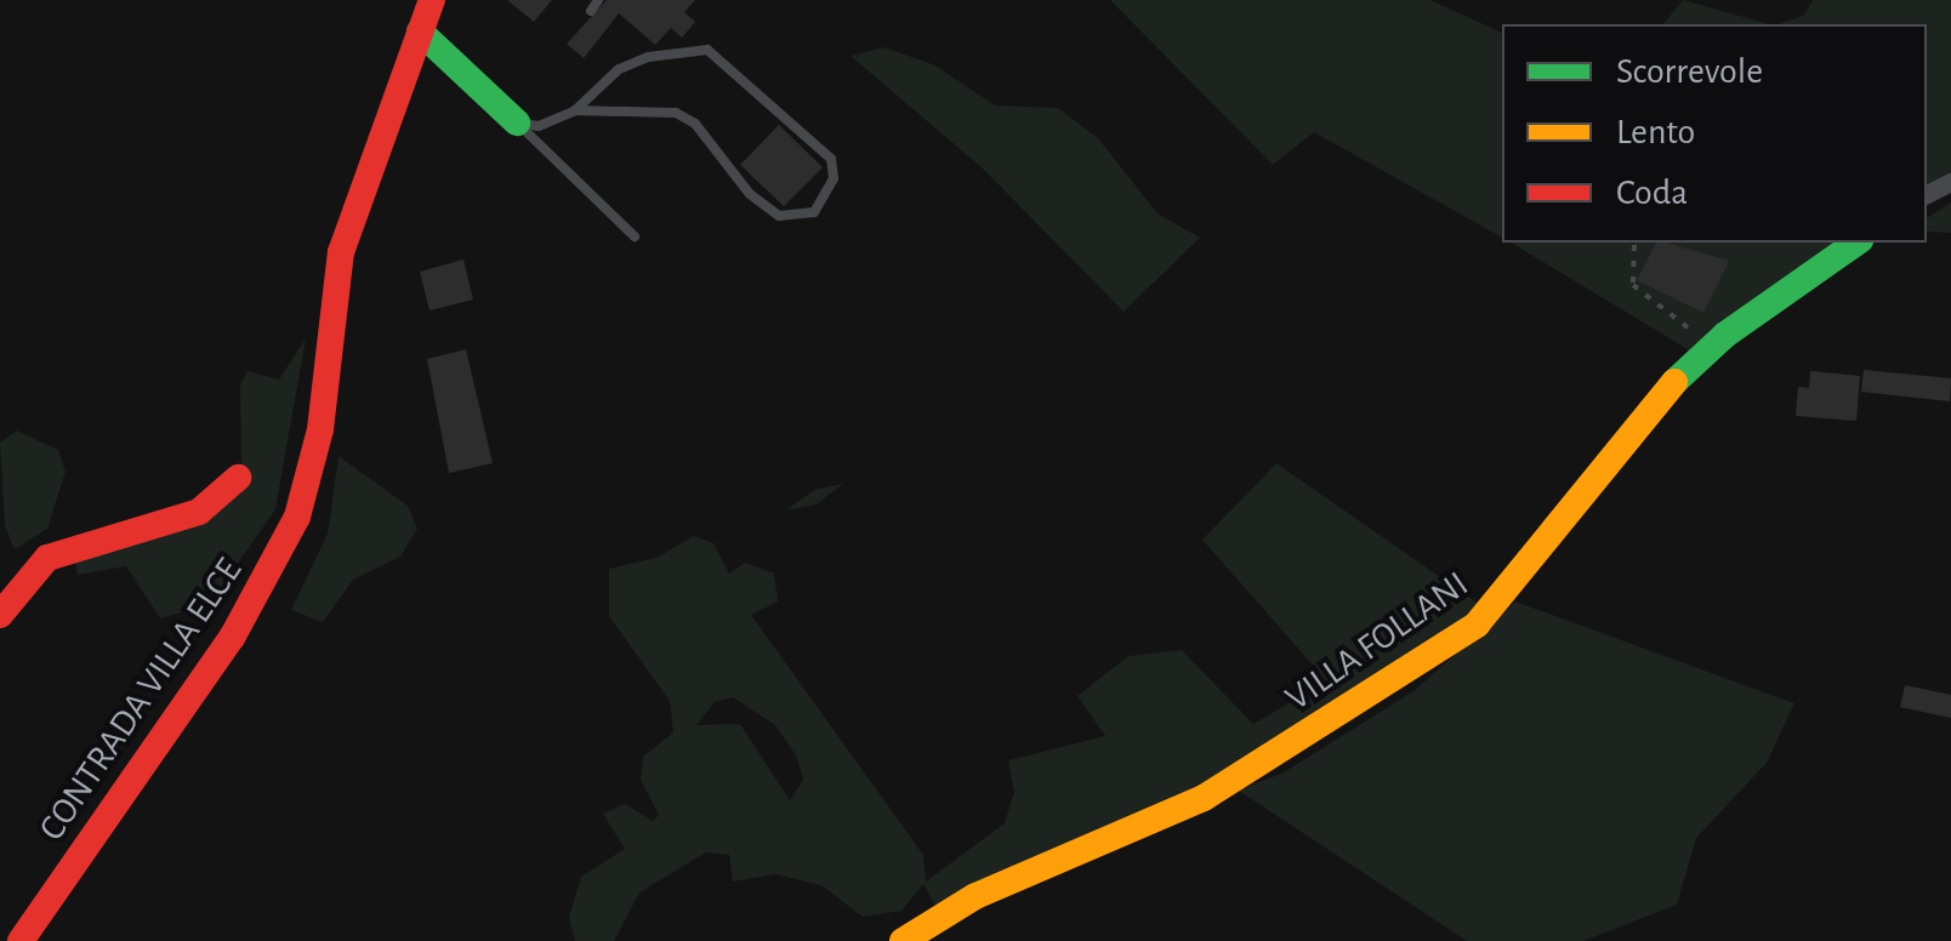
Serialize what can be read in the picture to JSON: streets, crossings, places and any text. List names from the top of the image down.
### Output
{
  "streets": {
    "street": ["VILLA FOLLANI", "CONTRADA VILLA ELCE"]
  },
  "legend": ["Scorrevole", "Lento", "Coda"]
}
